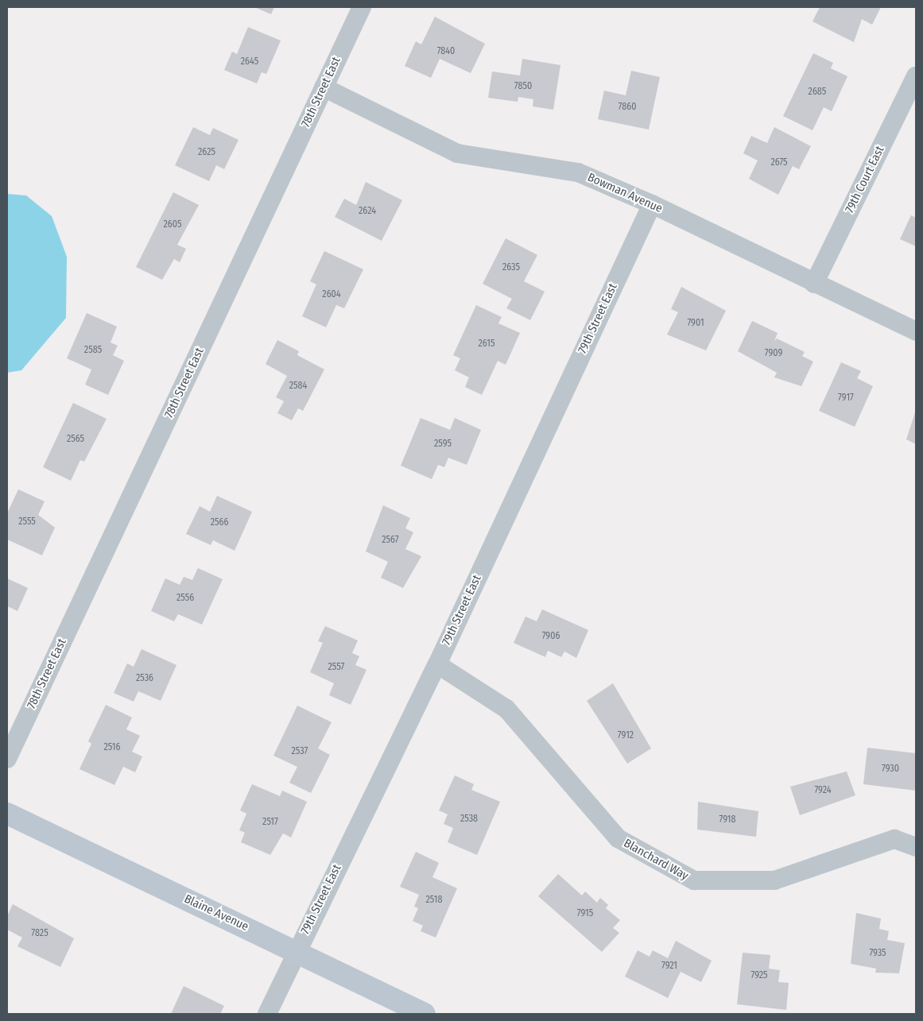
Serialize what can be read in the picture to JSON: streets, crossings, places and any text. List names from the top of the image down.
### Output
{
  "streets": {
    "street": [
      "78th Street East",
      "79th Court East",
      "Bowman Avenue",
      "79th Street East",
      "Blanchard Way",
      "Blaine Avenue"
    ]
  },
  "crossings": [
    ["78th Street East", "Bowman Avenue"],
    ["79th Court East", "Bowman Avenue"],
    ["Bowman Avenue", "79th Street East"],
    ["79th Street East", "Blanchard Way"],
    ["79th Street East", "Blaine Avenue"]
  ],
  "house_numbers": [
    "7840",
    "2645",
    "7850",
    "2685",
    "7860",
    "2625",
    "2675",
    "2624",
    "2605",
    "2635",
    "2604",
    "7901",
    "2615",
    "2585",
    "7909",
    "2584",
    "7917",
    "2565",
    "2595",
    "2555",
    "2566",
    "2567",
    "2556",
    "7906",
    "2557",
    "2536",
    "7912",
    "2516",
    "2537",
    "7930",
    "7924",
    "2538",
    "7918",
    "2517",
    "2518",
    "7915",
    "7825",
    "7935",
    "7921",
    "7925"
  ]
}
